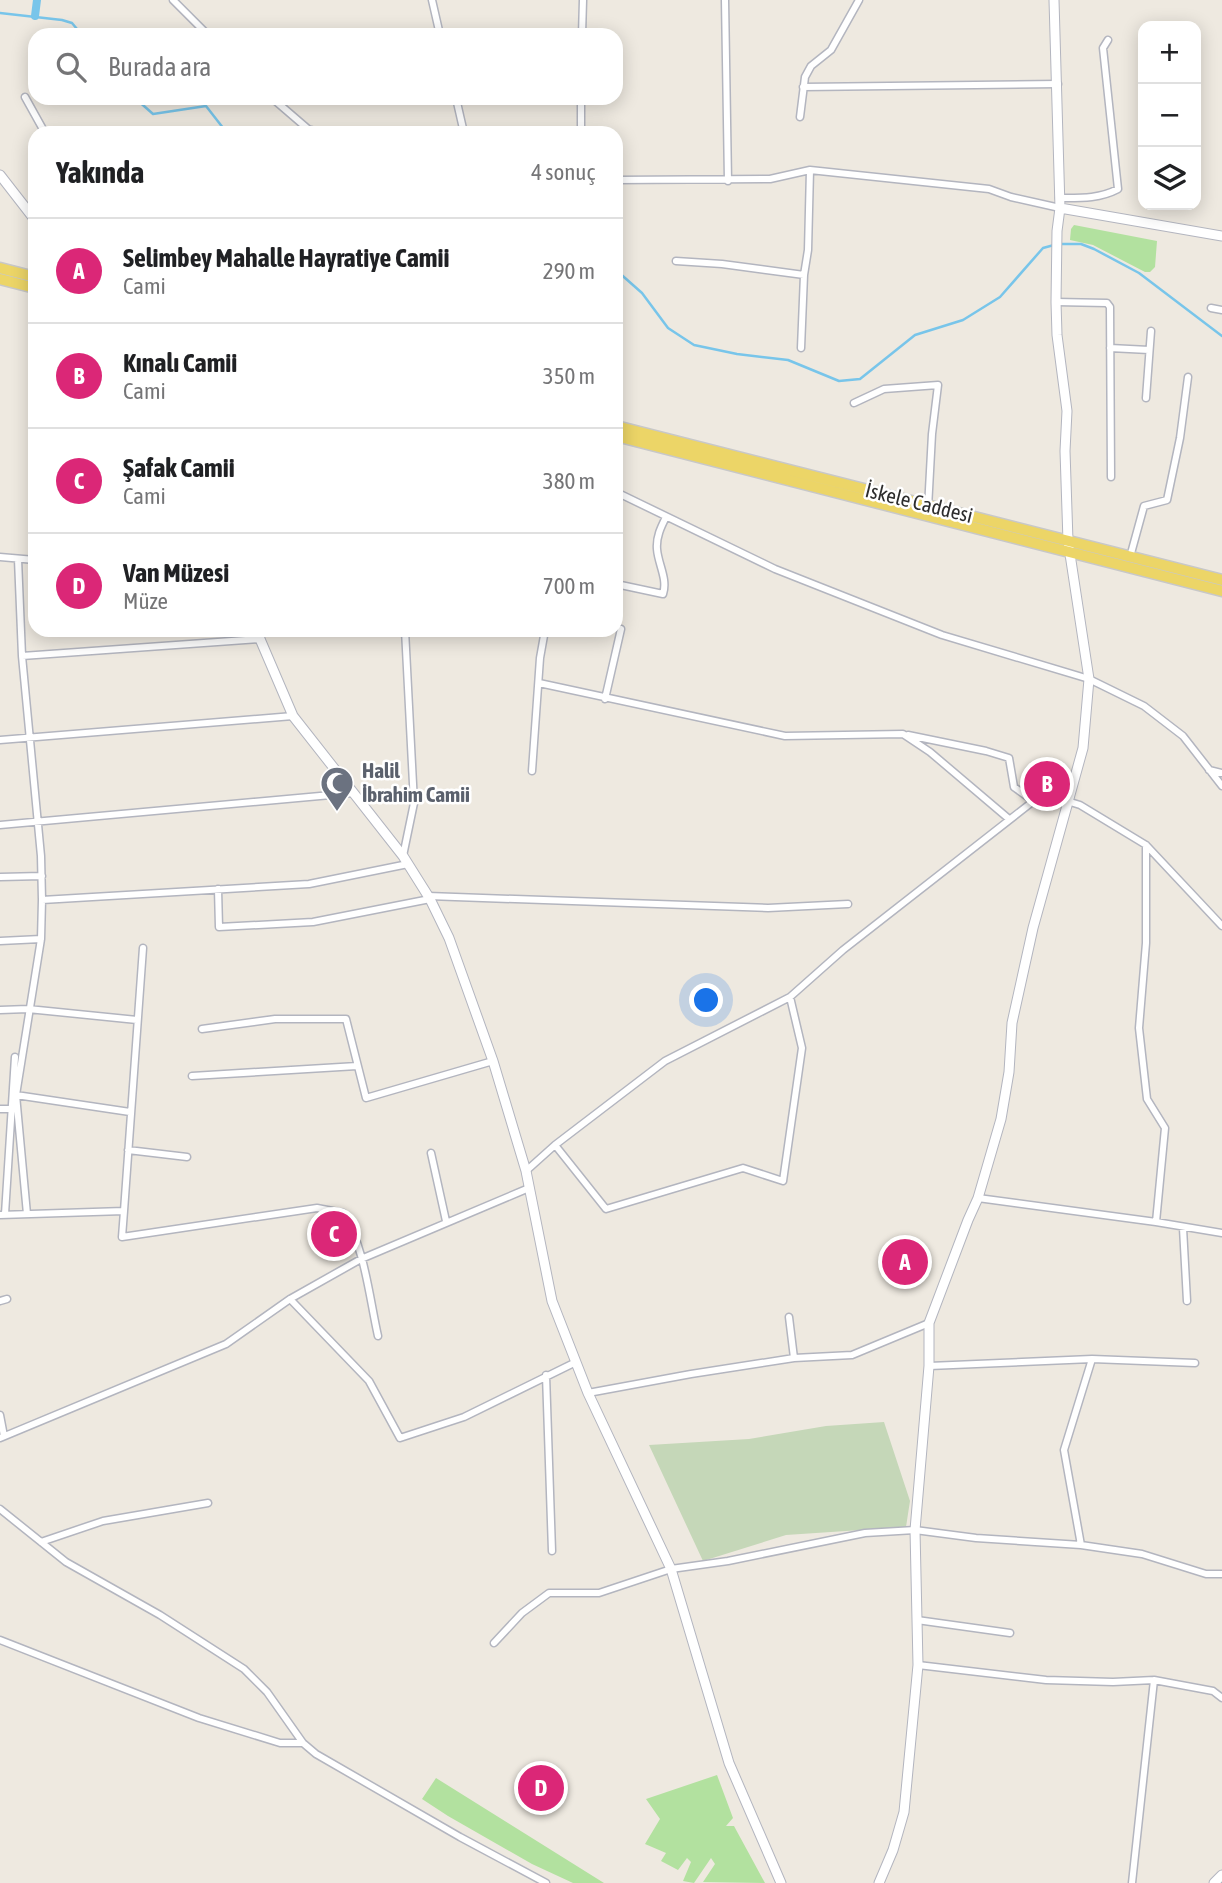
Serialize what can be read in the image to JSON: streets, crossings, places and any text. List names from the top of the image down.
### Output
{
  "streets": {
    "main road": ["İskele Caddesi"]
  },
  "places": {
    "mosque": ["Halil İbrahim Camii"]
  },
  "page": {
    "map_buttons": ["+", "−"],
    "search": "Burada ara",
    "heading": ["Yakında", "4 sonuç"],
    "list": [
      {
        "mark": "A",
        "name": "Selimbey Mahalle Hayratiye Camii",
        "note": "Cami",
        "value": "290 m"
      },
      {
        "mark": "B",
        "name": "Kınalı Camii",
        "note": "Cami",
        "value": "350 m"
      },
      {
        "mark": "C",
        "name": "Şafak Camii",
        "note": "Cami",
        "value": "380 m"
      },
      {
        "mark": "D",
        "name": "Van Müzesi",
        "note": "Müze",
        "value": "700 m"
      }
    ],
    "pins": [
      "B",
      "C",
      "A",
      "D"
    ]
  }
}
